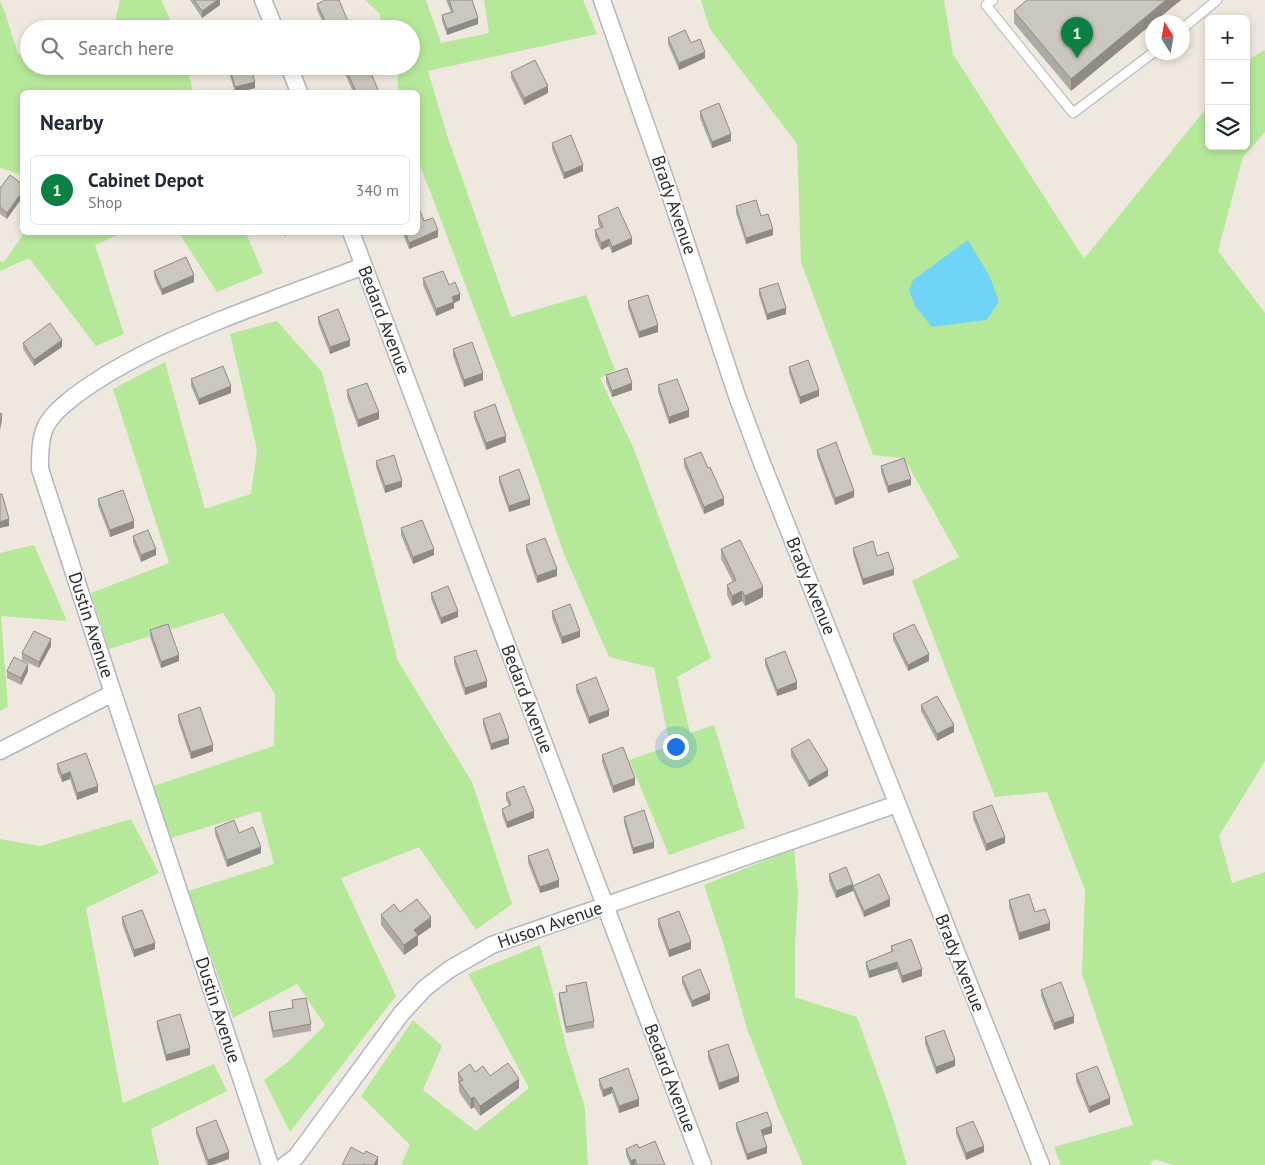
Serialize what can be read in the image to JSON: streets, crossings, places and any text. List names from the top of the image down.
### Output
{
  "streets": {
    "street": [
      "Brady Avenue",
      "Bedard Avenue",
      "Dustin Avenue",
      "Huson Avenue"
    ]
  },
  "crossings": [
    ["Brady Avenue", "Huson Avenue"],
    ["Bedard Avenue", "Dustin Avenue"],
    ["Bedard Avenue", "Huson Avenue"]
  ],
  "north": "top",
  "page": {
    "map_buttons": ["+", "−"],
    "pins": "1",
    "search": "Search here",
    "heading": "Nearby",
    "list": [
      {
        "mark": "1",
        "name": "Cabinet Depot",
        "note": "Shop",
        "value": "340 m"
      }
    ]
  }
}
